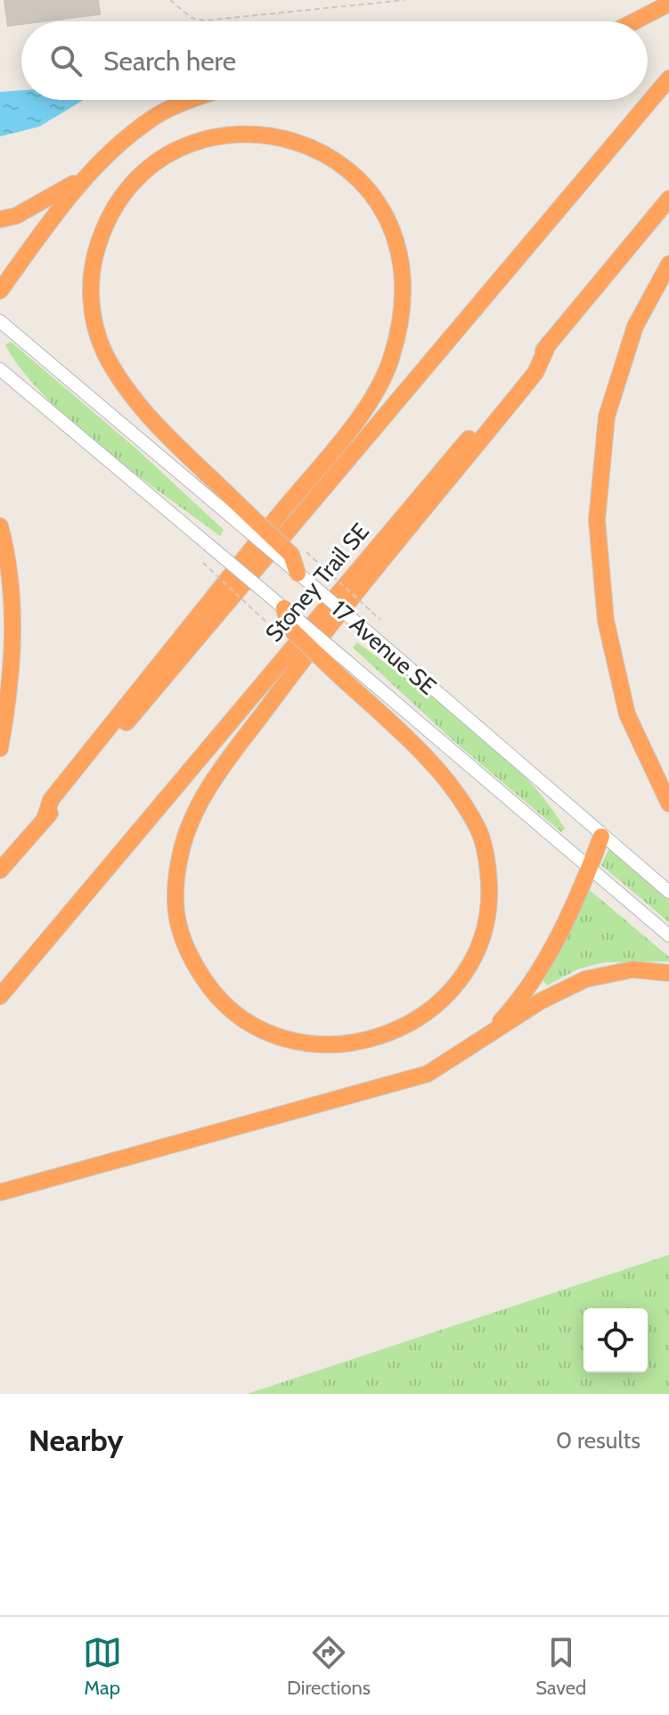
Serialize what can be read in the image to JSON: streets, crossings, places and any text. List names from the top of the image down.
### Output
{
  "streets": {
    "highway": ["Stoney Trail SE"],
    "main road": ["17 Avenue SE"]
  },
  "page": {
    "search": "Search here",
    "heading": ["Nearby", "0 results"],
    "nav": ["Map", "Directions", "Saved"]
  }
}
